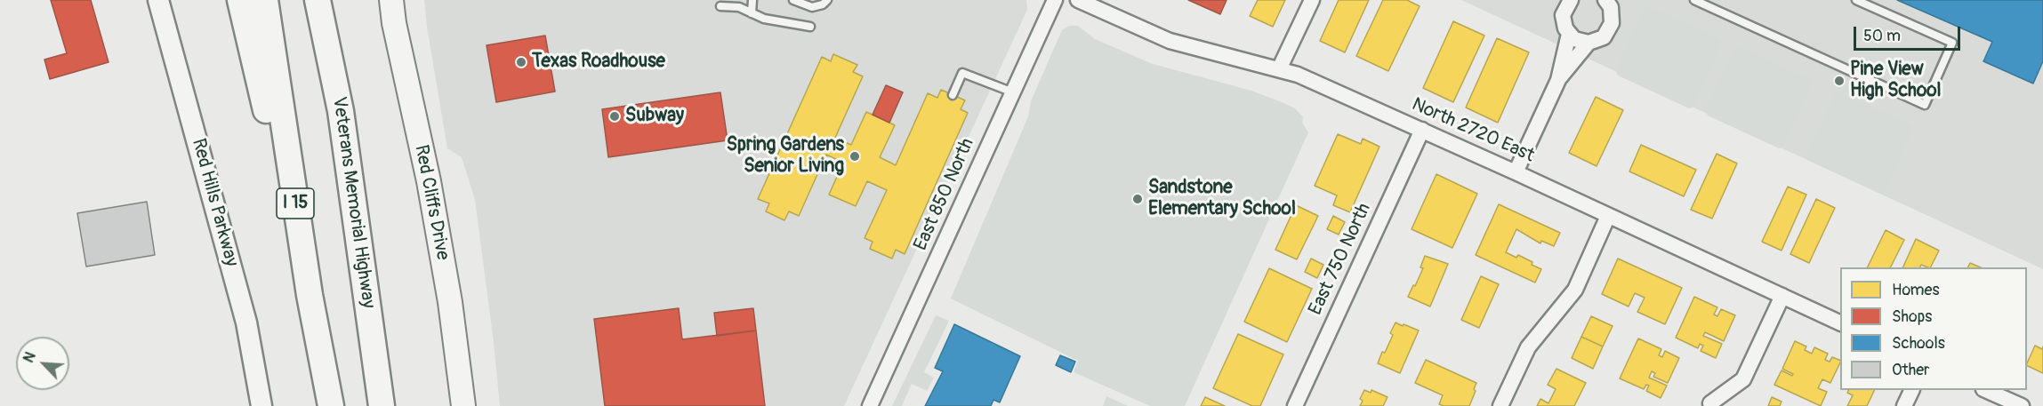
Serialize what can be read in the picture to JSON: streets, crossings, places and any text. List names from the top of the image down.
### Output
{
  "streets": {
    "highway": ["Veterans Memorial Highway", "I 15"],
    "main road": ["Red Hills Parkway", "Red Cliffs Drive"],
    "street": ["North 2720 East", "East 850 North", "East 750 North"]
  },
  "crossings": [
    ["North 2720 East", "East 750 North"]
  ],
  "places": [
    "Texas Roadhouse",
    "Pine View High School",
    "Subway",
    "Spring Gardens Senior Living",
    "Sandstone Elementary School"
  ],
  "legend": [
    "Homes",
    "Shops",
    "Schools",
    "Other"
  ],
  "scale_bar": "50 m",
  "north": "top left"
}
